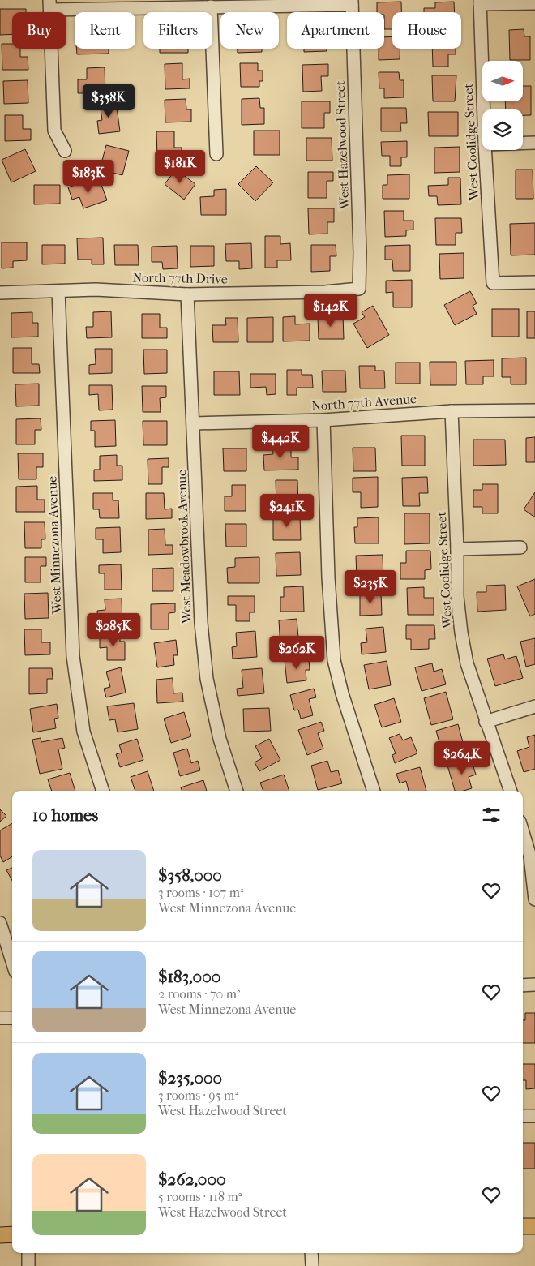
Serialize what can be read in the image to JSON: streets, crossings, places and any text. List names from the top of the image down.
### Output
{
  "streets": {
    "street": [
      "West Coolidge Street",
      "West Hazelwood Street",
      "North 77th Drive",
      "North 77th Avenue",
      "West Minnezona Avenue",
      "West Meadowbrook Avenue"
    ]
  },
  "crossings": [
    ["West Coolidge Street", "North 77th Avenue"],
    ["West Hazelwood Street", "North 77th Drive"],
    ["North 77th Drive", "West Minnezona Avenue"],
    ["North 77th Drive", "West Meadowbrook Avenue"],
    ["North 77th Avenue", "West Meadowbrook Avenue"]
  ],
  "north": "right",
  "page": {
    "chip": [
      "Buy",
      "Rent",
      "Filters",
      "New",
      "Apartment",
      "House"
    ],
    "price": [
      "$358K",
      "$181K",
      "$183K",
      "$142K",
      "$442K",
      "$241K",
      "$235K",
      "$285K",
      "$262K",
      "$264K"
    ],
    "heading": "10 homes",
    "list": [
      {
        "name": "$358,000",
        "note": "3 rooms · 107 m² · West Minnezona Avenue"
      },
      {
        "name": "$183,000",
        "note": "2 rooms · 70 m² · West Minnezona Avenue"
      },
      {
        "name": "$235,000",
        "note": "3 rooms · 95 m² · West Hazelwood Street"
      },
      {
        "name": "$262,000",
        "note": "5 rooms · 118 m² · West Hazelwood Street"
      }
    ]
  }
}
